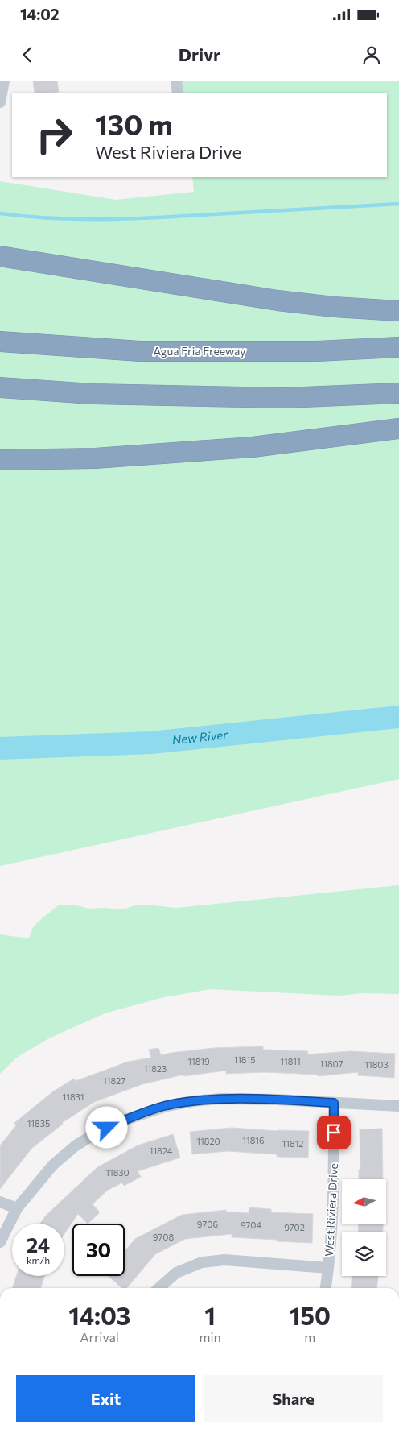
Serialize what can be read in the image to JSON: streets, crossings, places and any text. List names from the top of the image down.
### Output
{
  "streets": {
    "highway": ["Agua Fria Freeway"],
    "street": ["West Riviera Drive"]
  },
  "water": ["New River"],
  "house_numbers": [
    "11815",
    "11819",
    "11811",
    "11807",
    "11803",
    "11823",
    "11827",
    "11831",
    "11835",
    "11816",
    "11820",
    "11812",
    "11824",
    "11830",
    "9706",
    "9704",
    "9702",
    "9708"
  ],
  "north": "left",
  "page": {
    "status": "14:02",
    "header": "Drivr",
    "turn": ["130 m", "West Riviera Drive"],
    "speed": "24 km/h",
    "limit": "30",
    "eta": [
      "14:03",
      "Arrival",
      "1",
      "min",
      "150",
      "m"
    ],
    "buttons": ["Exit", "Share"]
  }
}
